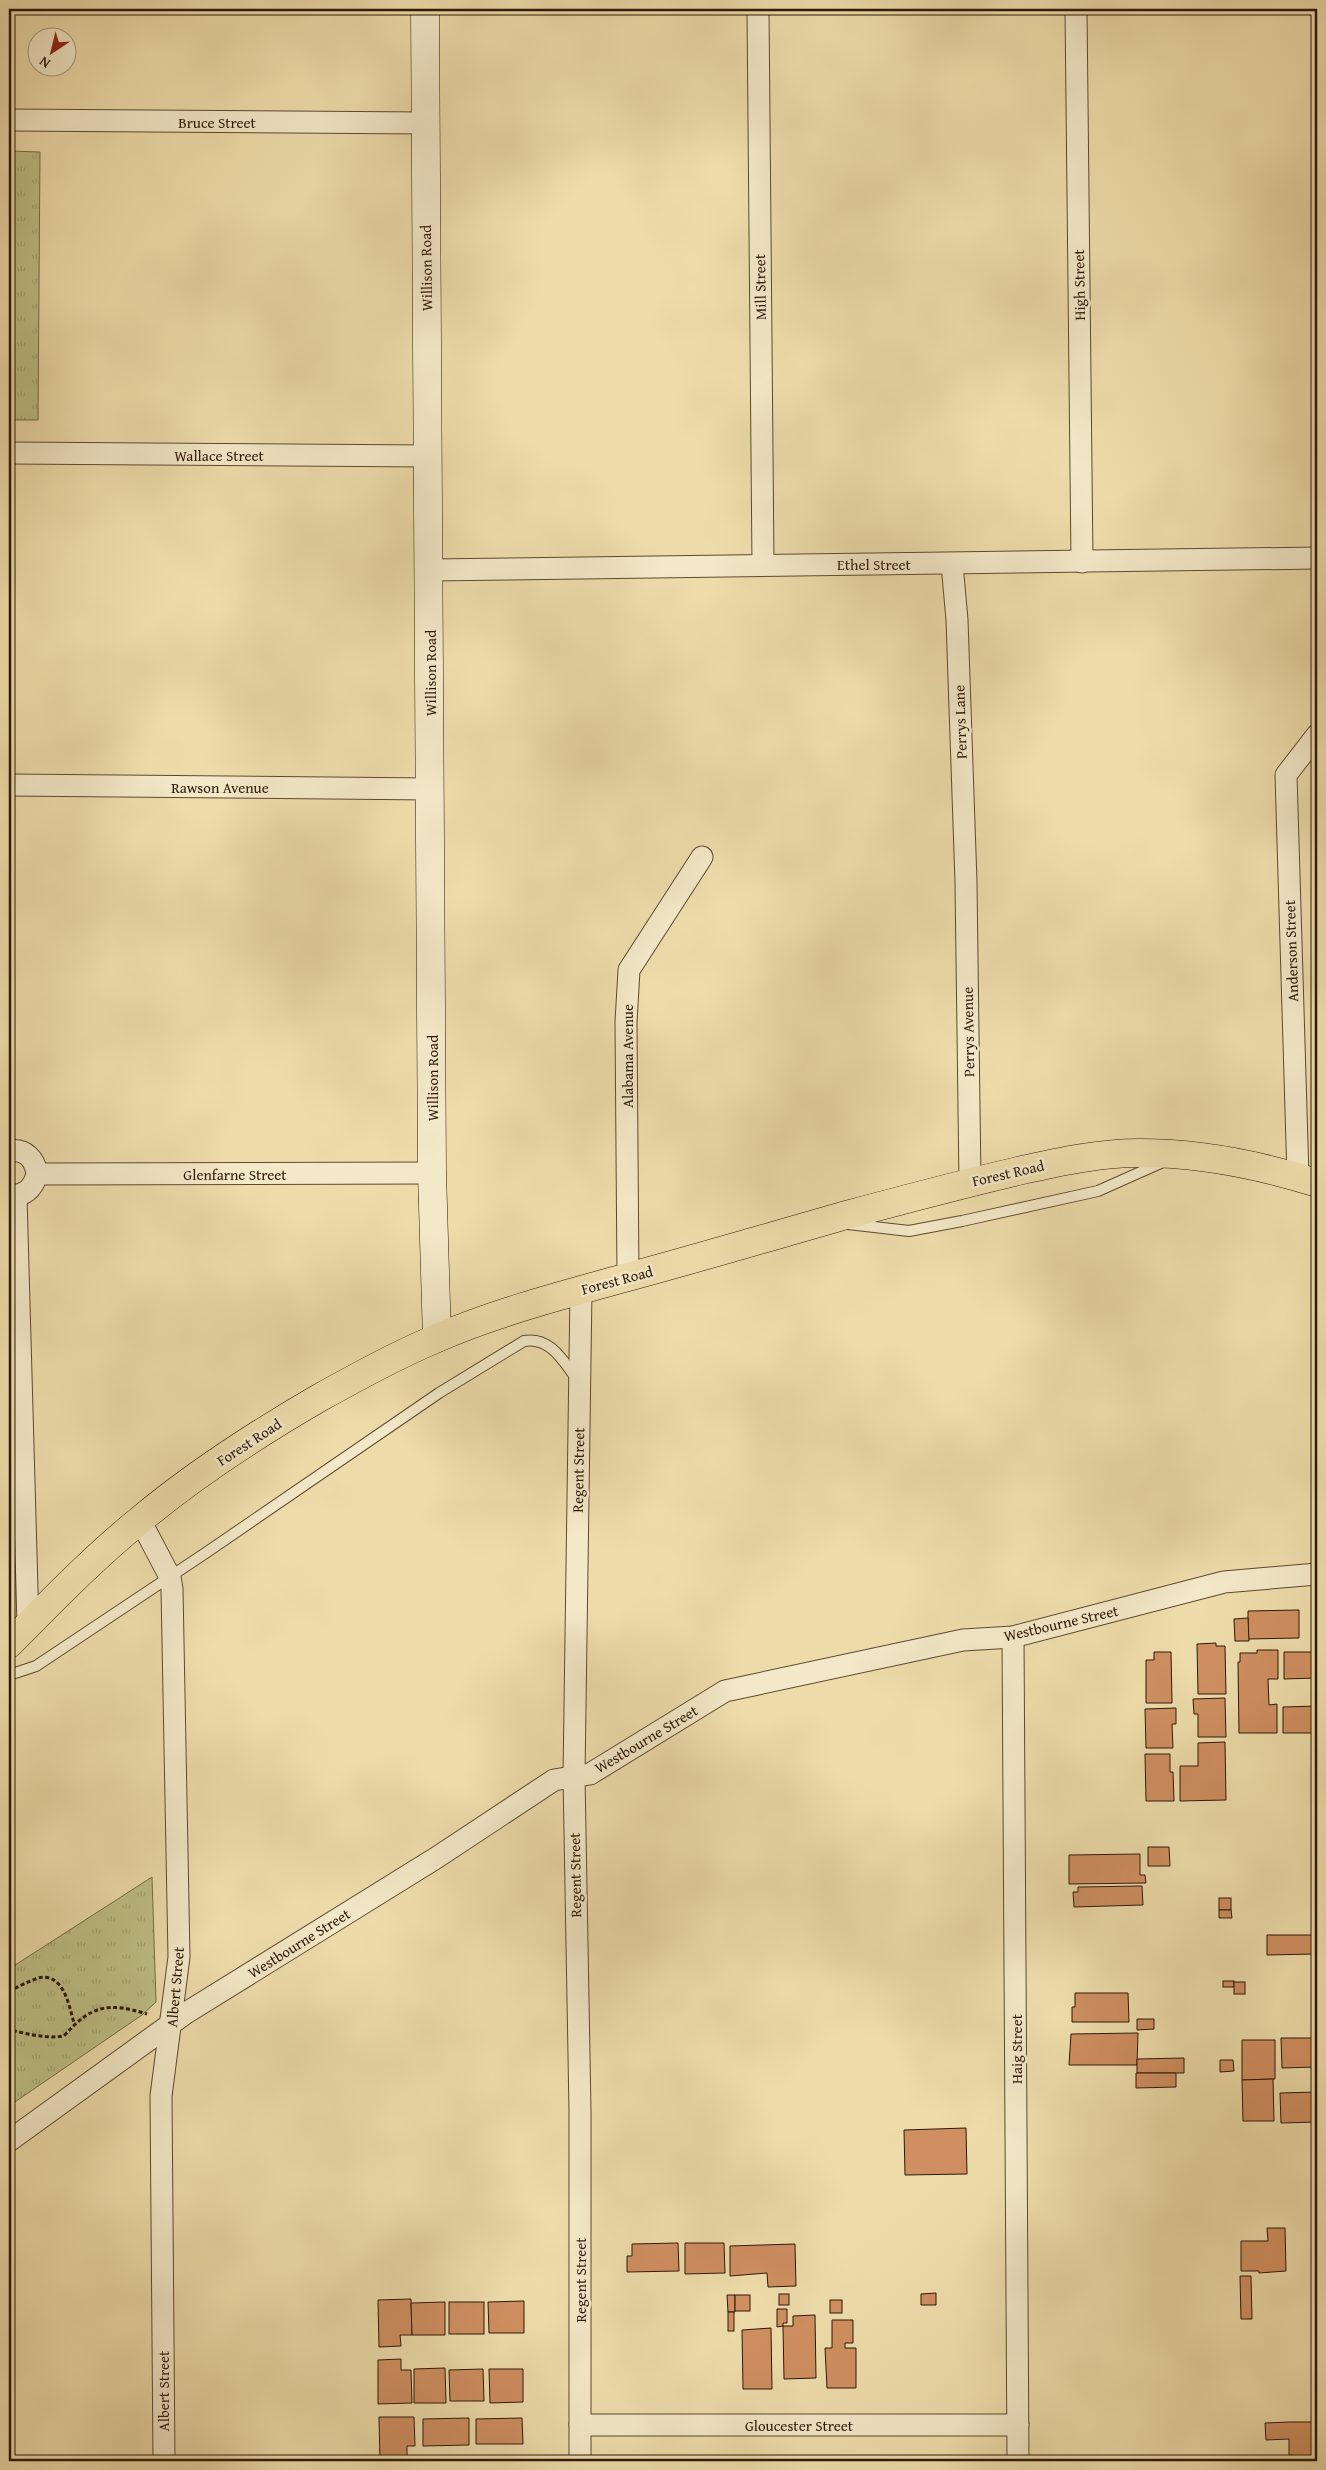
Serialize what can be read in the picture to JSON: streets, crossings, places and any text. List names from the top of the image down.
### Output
{
  "streets": {
    "main road": ["Willison Road", "Forest Road"],
    "street": [
      "Bruce Street",
      "High Street",
      "Mill Street",
      "Wallace Street",
      "Ethel Street",
      "Perrys Lane",
      "Rawson Avenue",
      "Anderson Street",
      "Perrys Avenue",
      "Alabama Avenue",
      "Glenfarne Street",
      "Regent Street",
      "Westbourne Street",
      "Albert Street",
      "Haig Street",
      "Gloucester Street"
    ]
  },
  "crossings": [
    ["Bruce Street", "Willison Road"],
    ["Willison Road", "Wallace Street"],
    ["Willison Road", "Ethel Street"],
    ["Willison Road", "Rawson Avenue"],
    ["Willison Road", "Forest Road"],
    ["Willison Road", "Glenfarne Street"],
    ["High Street", "Ethel Street"],
    ["Mill Street", "Ethel Street"],
    ["Ethel Street", "Perrys Lane"],
    ["Perrys Lane", "Perrys Avenue"],
    ["Anderson Street", "Forest Road"],
    ["Perrys Avenue", "Forest Road"],
    ["Alabama Avenue", "Forest Road"],
    ["Forest Road", "Regent Street"],
    ["Forest Road", "Albert Street"],
    ["Regent Street", "Westbourne Street"],
    ["Regent Street", "Gloucester Street"],
    ["Westbourne Street", "Albert Street"],
    ["Westbourne Street", "Haig Street"],
    ["Haig Street", "Gloucester Street"]
  ],
  "north": "bottom left"
}
